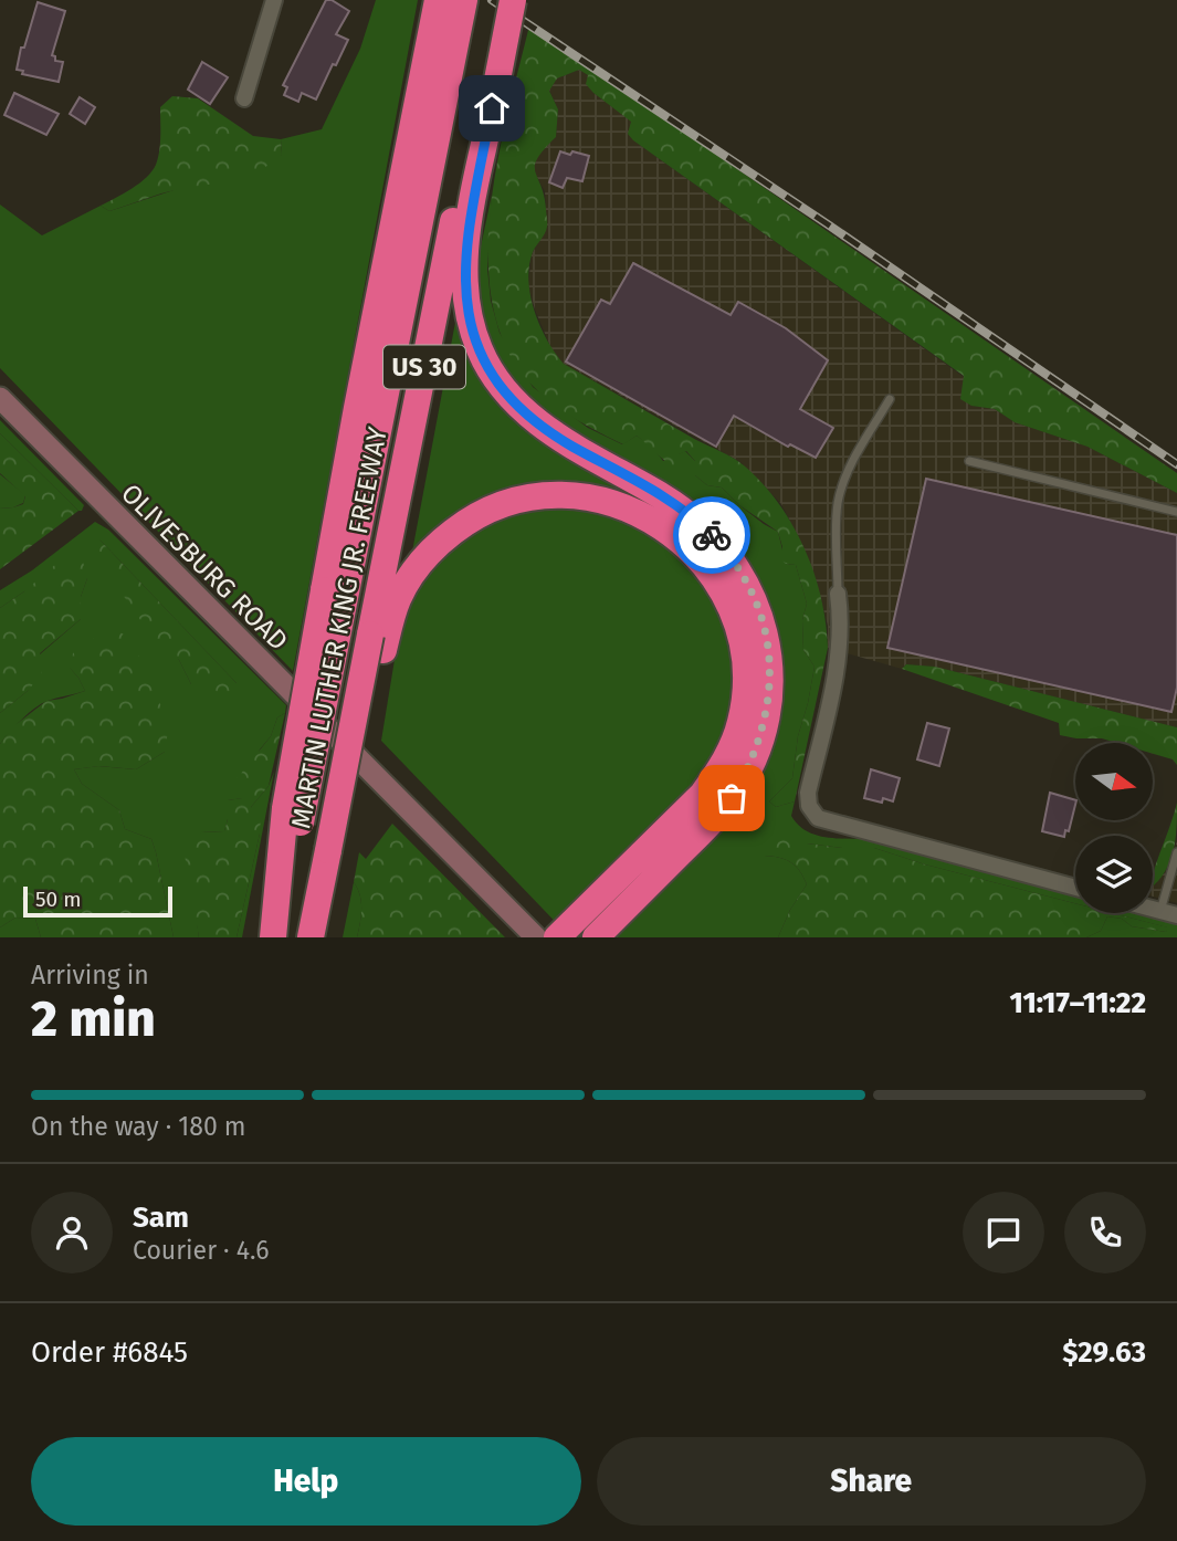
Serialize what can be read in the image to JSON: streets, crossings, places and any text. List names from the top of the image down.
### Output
{
  "streets": {
    "highway": ["US 30", "MARTIN LUTHER KING JR. FREEWAY"],
    "main road": ["OLIVESBURG ROAD"]
  },
  "scale_bar": "50 m",
  "north": "right",
  "page": {
    "scale": "50 m",
    "heading": ["2 min", "Arriving in", "11:17–11:22"],
    "panel": [
      "Sam",
      "Courier · 4.6",
      "Order #6845",
      "$29.63"
    ],
    "bar": "On the way · 180 m",
    "buttons": ["Help", "Share"]
  }
}
